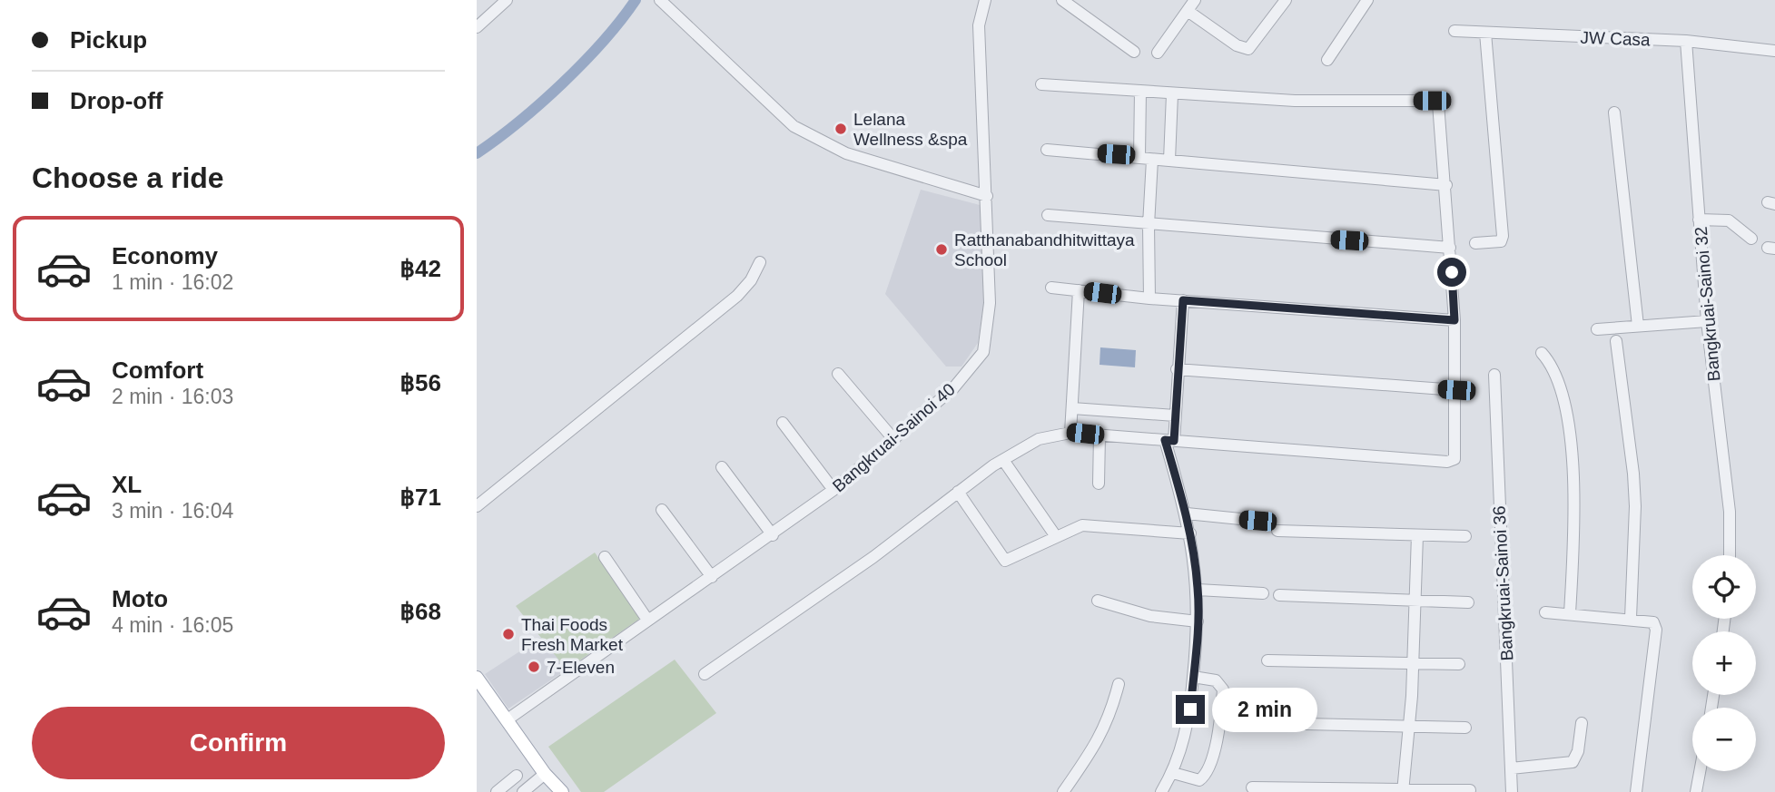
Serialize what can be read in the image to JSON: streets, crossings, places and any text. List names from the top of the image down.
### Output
{
  "streets": {
    "street": [
      "JW Casa",
      "Bangkruai-Sainoi 32",
      "Bangkruai-Sainoi 40",
      "Bangkruai-Sainoi 36"
    ]
  },
  "crossings": [
    ["JW Casa", "Bangkruai-Sainoi 32"]
  ],
  "places": [
    "Lelana Wellness &spa",
    "Ratthanabandhitwittaya School",
    "Thai Foods Fresh Market",
    "7-Eleven"
  ],
  "page": {
    "banner": ["Pickup", "Drop-off"],
    "heading": "Choose a ride",
    "list": [
      {
        "name": "Economy",
        "note": "1 min · 16:02",
        "value": "฿42"
      },
      {
        "name": "Comfort",
        "note": "2 min · 16:03",
        "value": "฿56"
      },
      {
        "name": "XL",
        "note": "3 min · 16:04",
        "value": "฿71"
      },
      {
        "name": "Moto",
        "note": "4 min · 16:05",
        "value": "฿68"
      }
    ],
    "map_buttons": ["+", "−"],
    "bubble": "2 min",
    "buttons": "Confirm"
  }
}
